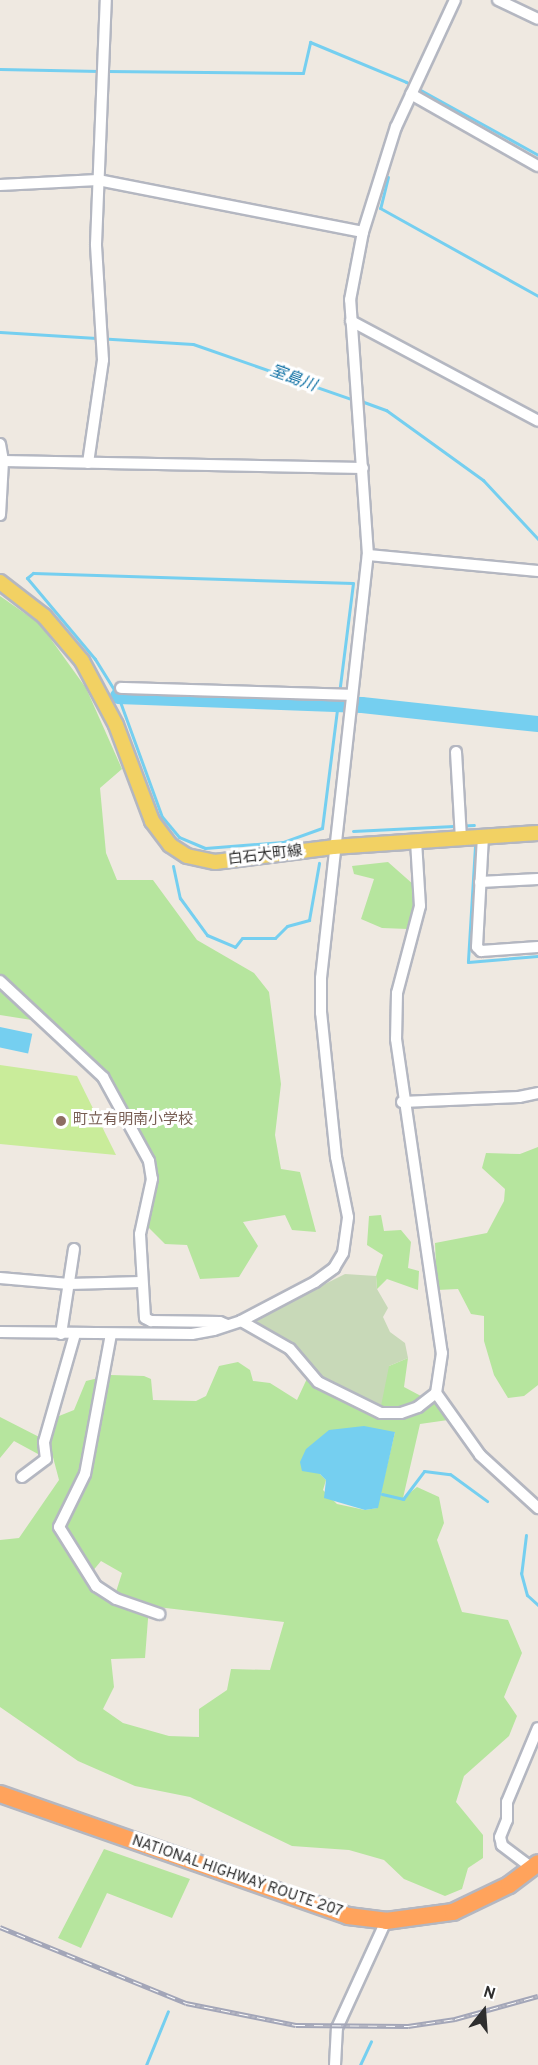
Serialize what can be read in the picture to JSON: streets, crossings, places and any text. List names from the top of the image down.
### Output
{
  "streets": {
    "highway": ["NATIONAL HIGHWAY ROUTE 207"],
    "main road": ["白石大町線"]
  },
  "water": ["室島川"],
  "places": ["町立有明南小学校"],
  "north": "top"
}
